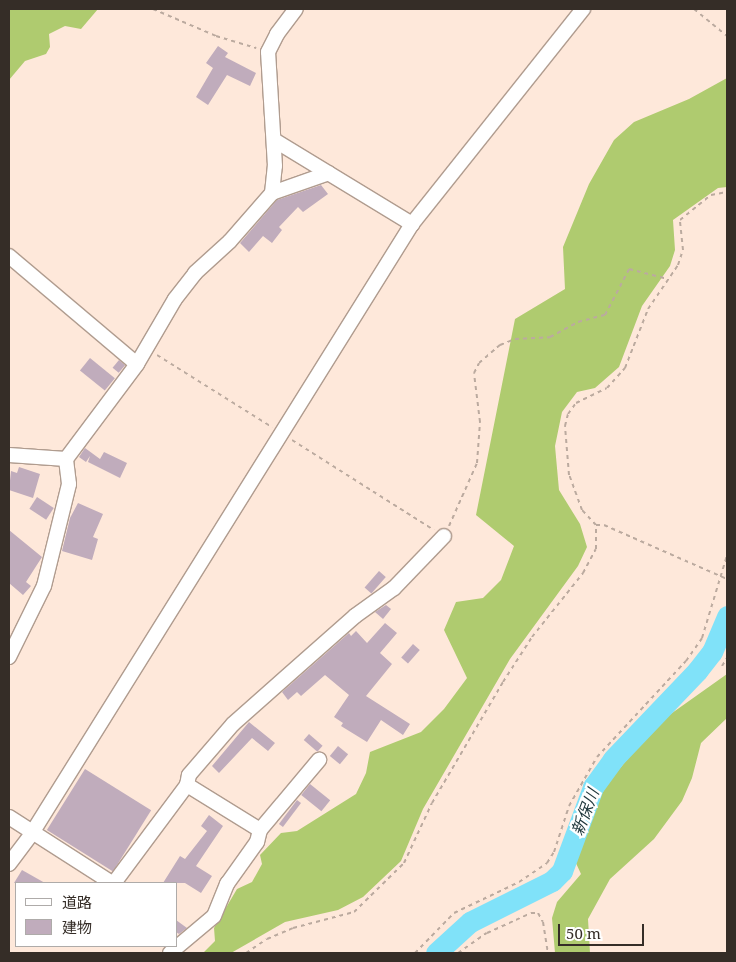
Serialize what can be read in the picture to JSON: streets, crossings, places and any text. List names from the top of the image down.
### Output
{
  "water": ["新保川"],
  "legend": ["道路", "建物"],
  "scale_bar": "50 m"
}
